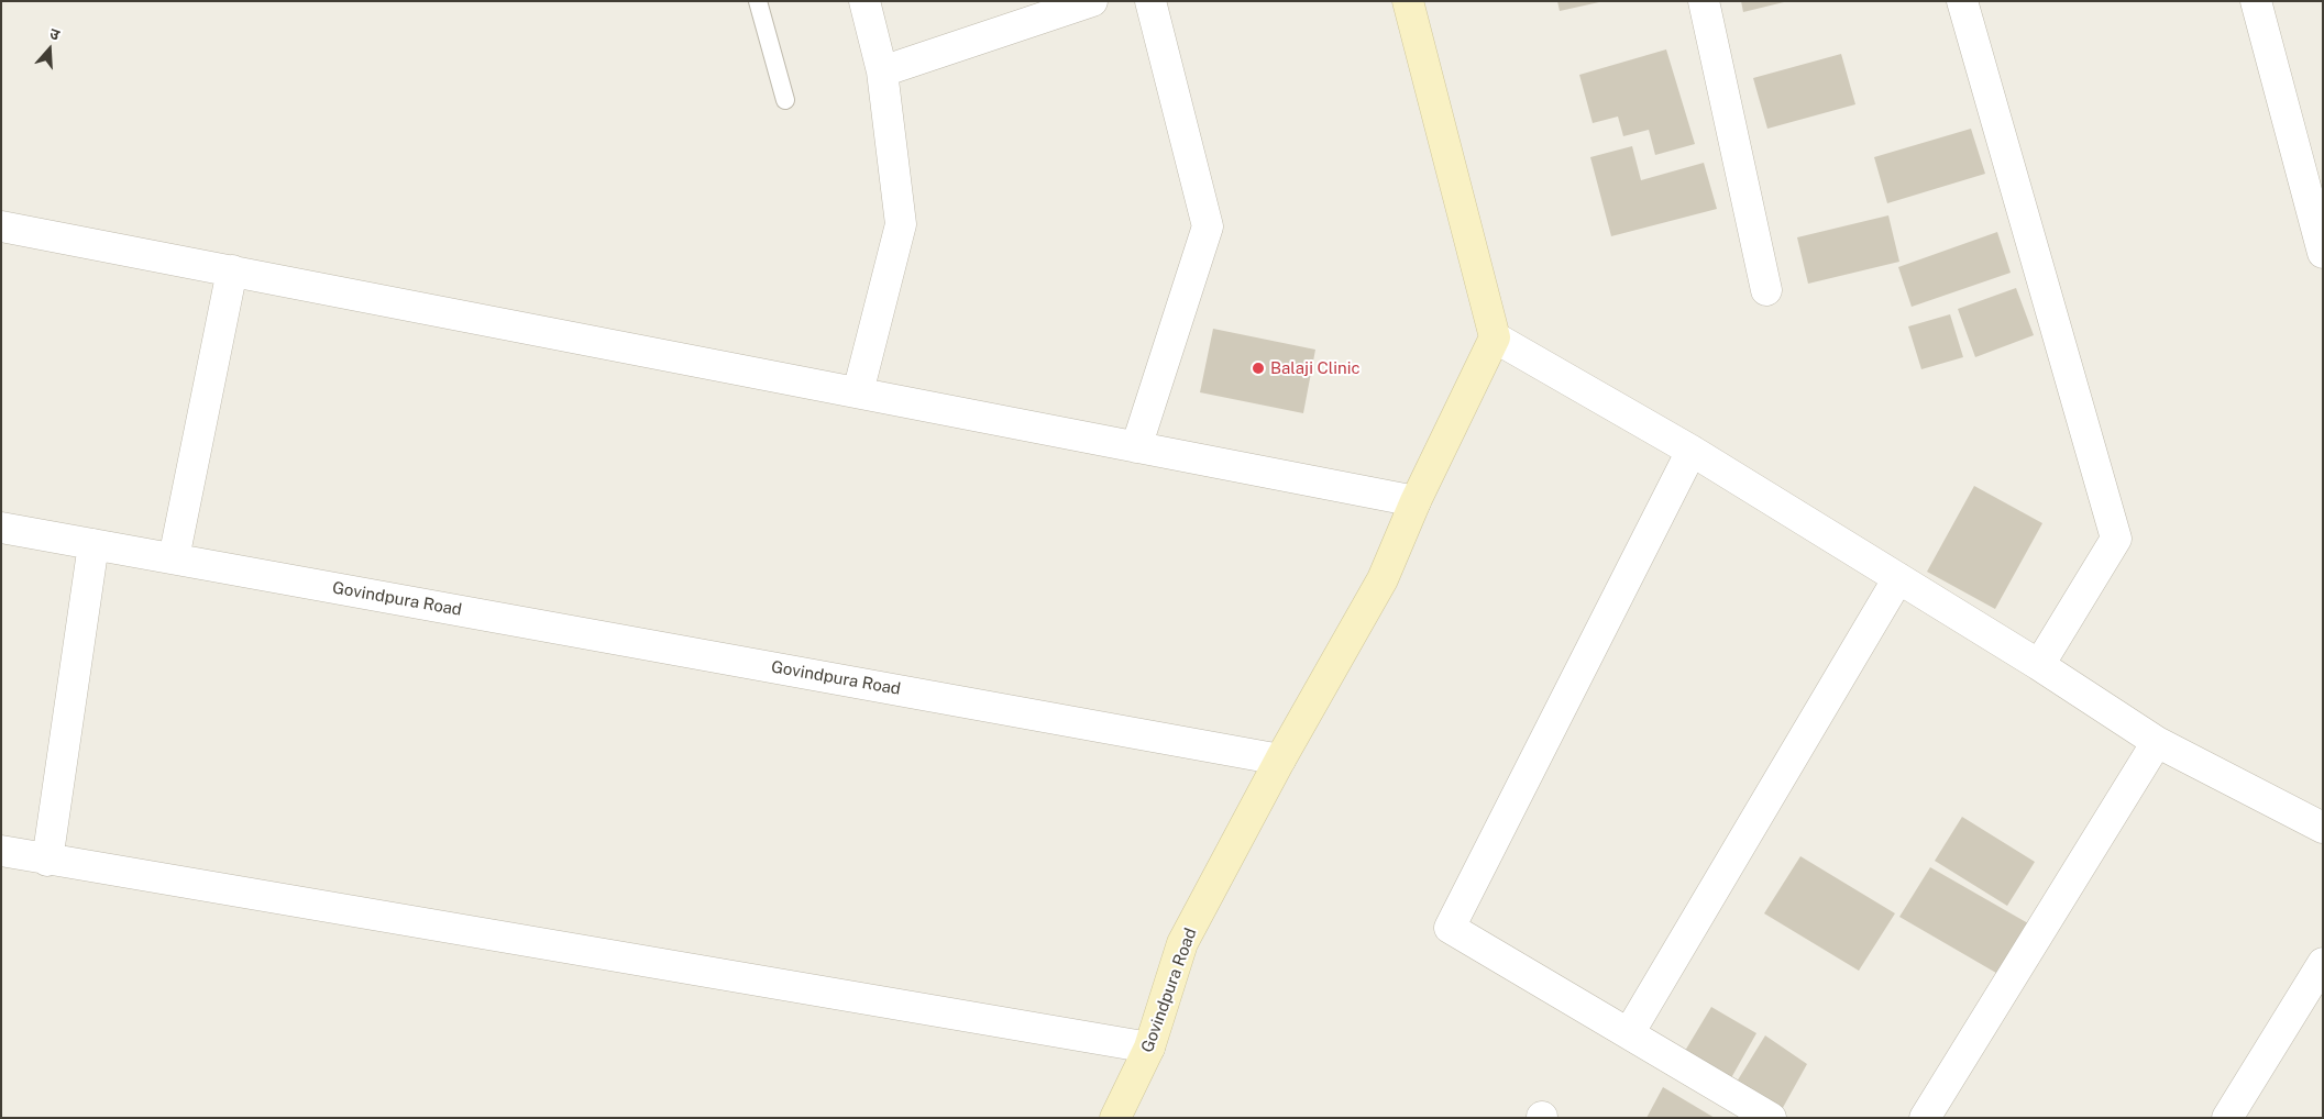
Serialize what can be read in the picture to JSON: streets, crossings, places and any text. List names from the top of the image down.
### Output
{
  "streets": {
    "street": ["Govindpura Road"]
  },
  "places": ["Balaji Clinic"],
  "north": "top"
}
